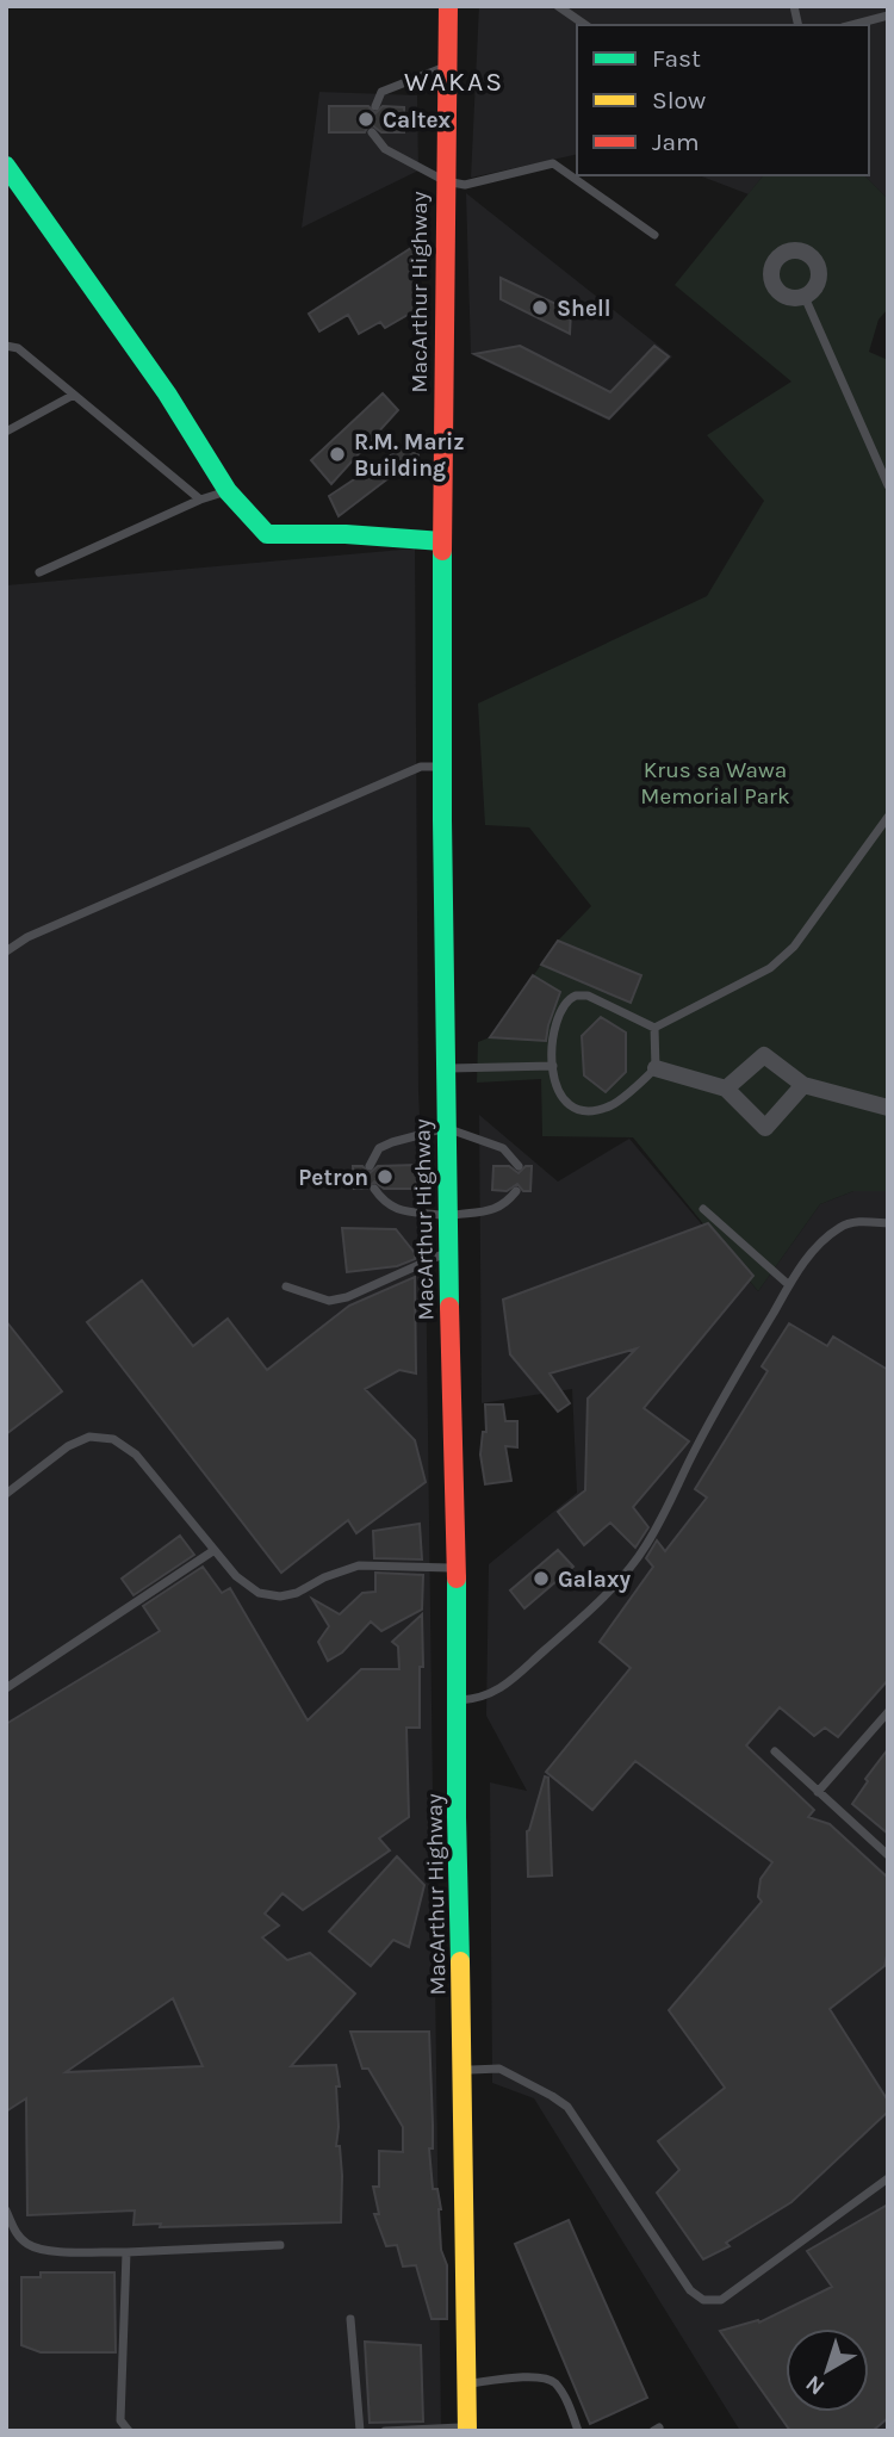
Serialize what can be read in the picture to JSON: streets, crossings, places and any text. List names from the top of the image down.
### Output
{
  "streets": {
    "main road": ["MacArthur Highway"]
  },
  "districts": ["WAKAS"],
  "parks": ["Krus sa Wawa Memorial Park"],
  "places": [
    "Caltex",
    "Shell",
    "R.M. Mariz Building",
    "Petron",
    "Galaxy"
  ],
  "legend": ["Fast", "Slow", "Jam"],
  "north": "bottom left"
}
